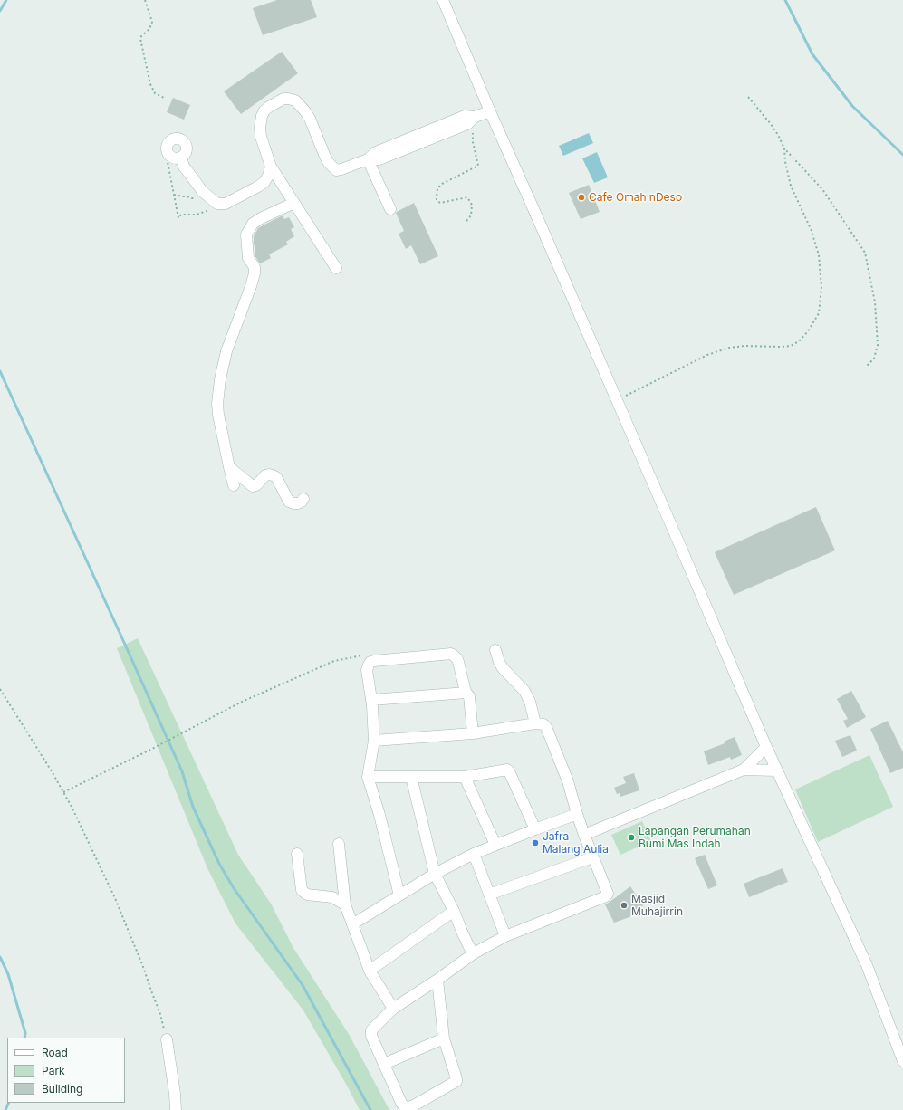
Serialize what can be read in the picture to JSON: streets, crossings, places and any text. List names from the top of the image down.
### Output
{
  "places": [
    "Cafe Omah nDeso",
    "Lapangan Perumahan Bumi Mas Indah",
    "Jafra Malang Aulia",
    "Masjid Muhajirrin"
  ],
  "legend": ["Road", "Park", "Building"]
}
